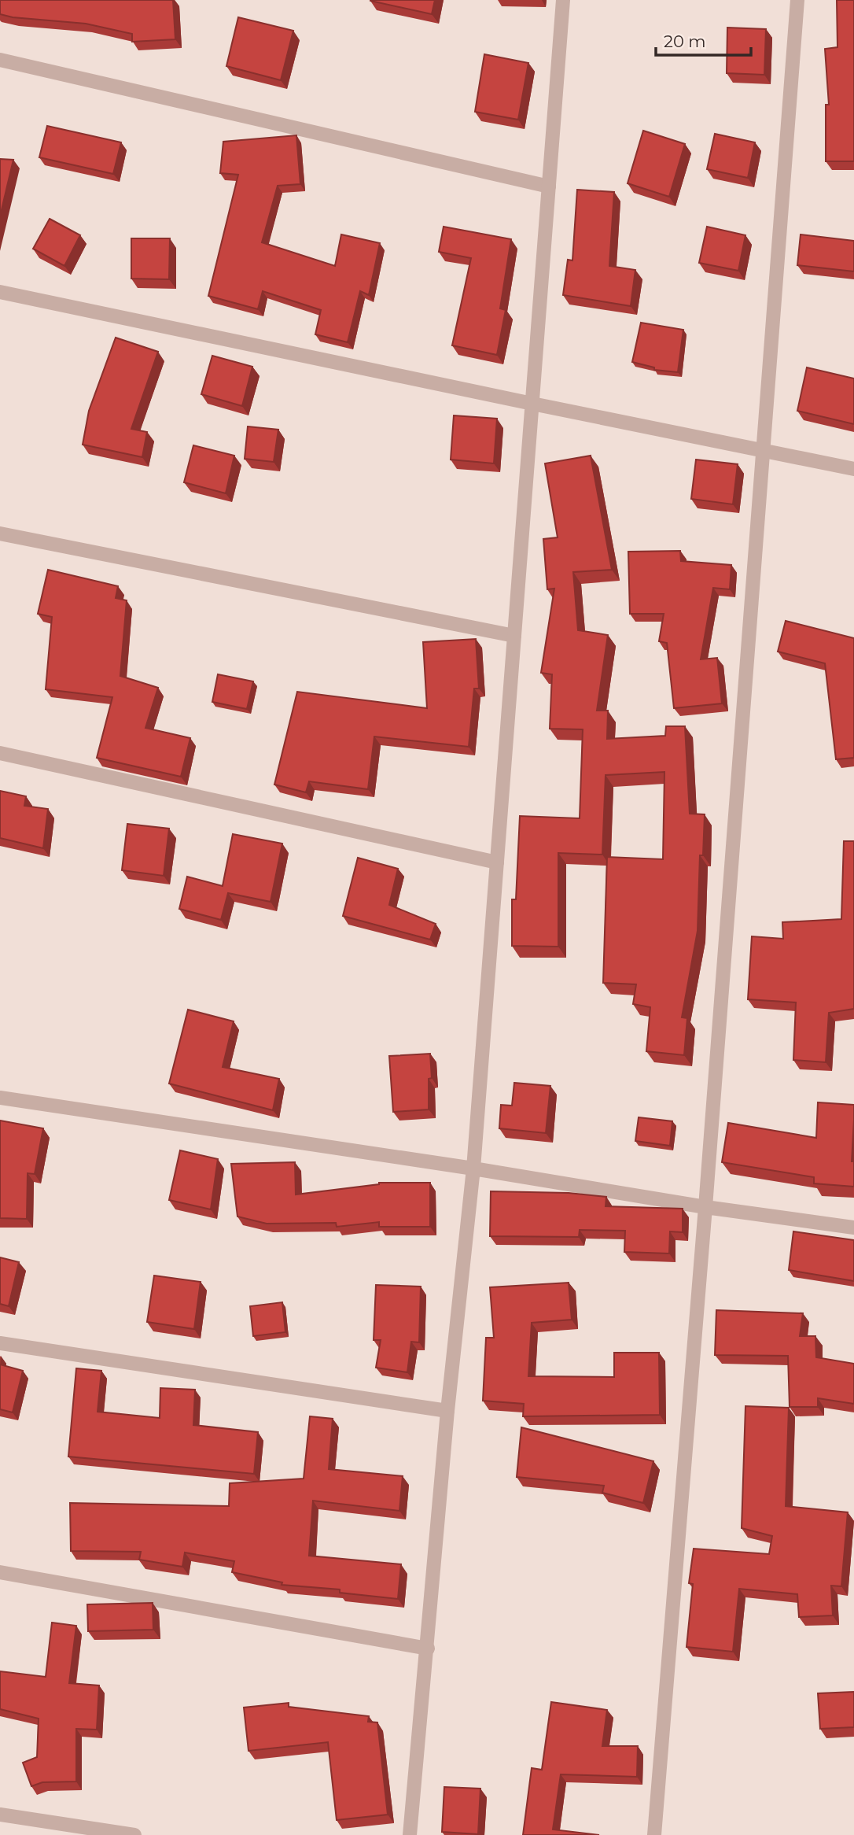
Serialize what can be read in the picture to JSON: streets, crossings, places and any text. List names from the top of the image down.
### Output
{
  "scale_bar": "20 m"
}
